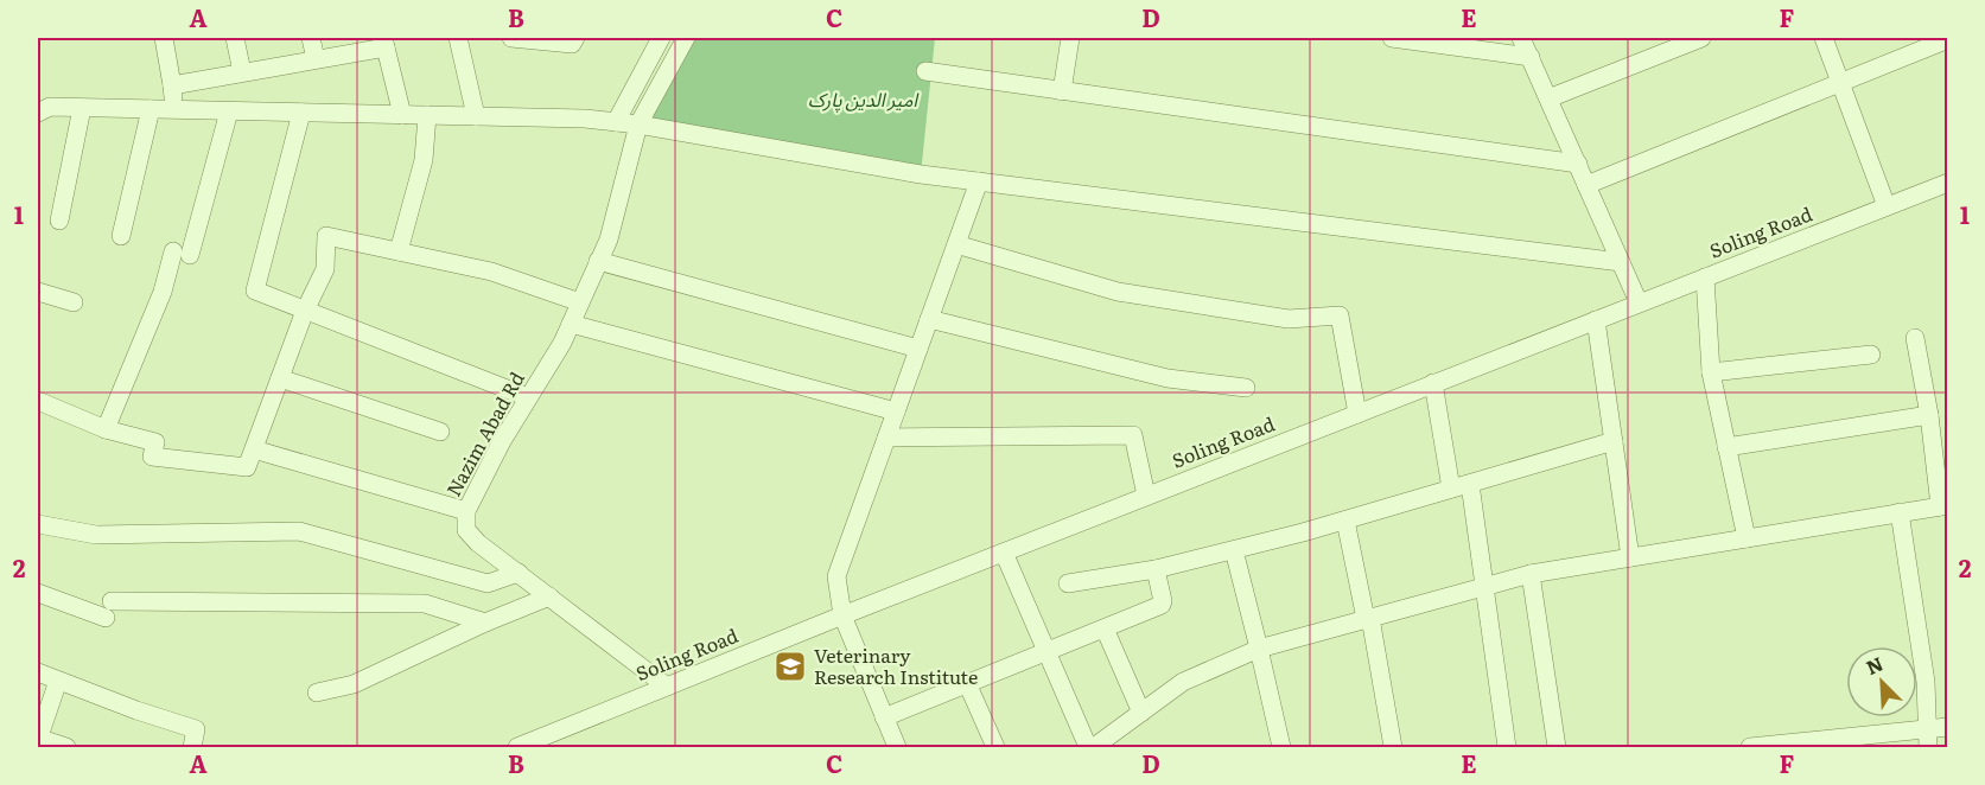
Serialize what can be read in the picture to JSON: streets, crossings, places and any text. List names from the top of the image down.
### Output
{
  "streets": {
    "street": ["Soling Road", "Nazim Abad Rd"]
  },
  "crossings": [
    ["Soling Road", "Nazim Abad Rd"]
  ],
  "parks": ["امیر الدین پارک"],
  "places": {
    "school or university": ["Veterinary Research Institute"]
  },
  "north": "top left",
  "grid": {
    "columns": [
      "A",
      "B",
      "C",
      "D",
      "E",
      "F"
    ],
    "rows": ["1", "2"]
  }
}
